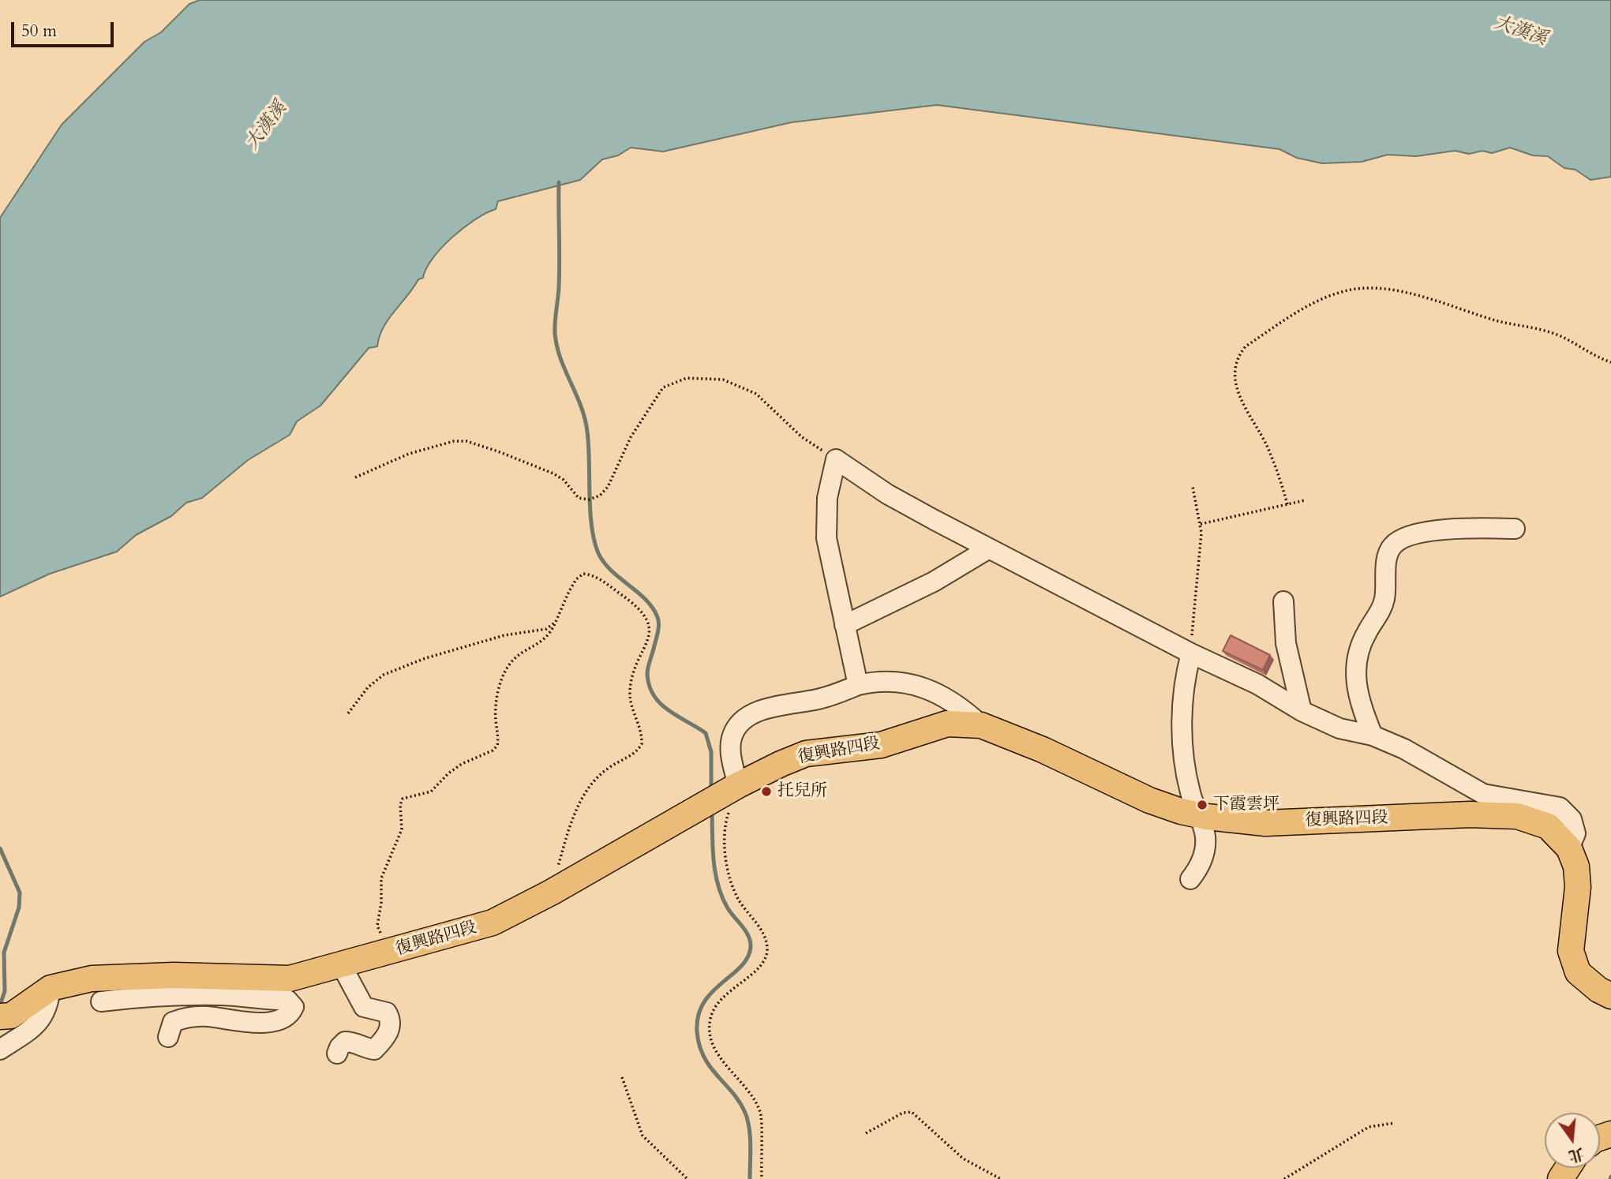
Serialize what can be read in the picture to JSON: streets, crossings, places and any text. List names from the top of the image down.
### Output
{
  "streets": {
    "main road": ["復興路四段"]
  },
  "water": ["大漢溪"],
  "places": ["托兒所", "下霞雲坪"],
  "scale_bar": "50 m",
  "north": "bottom"
}
